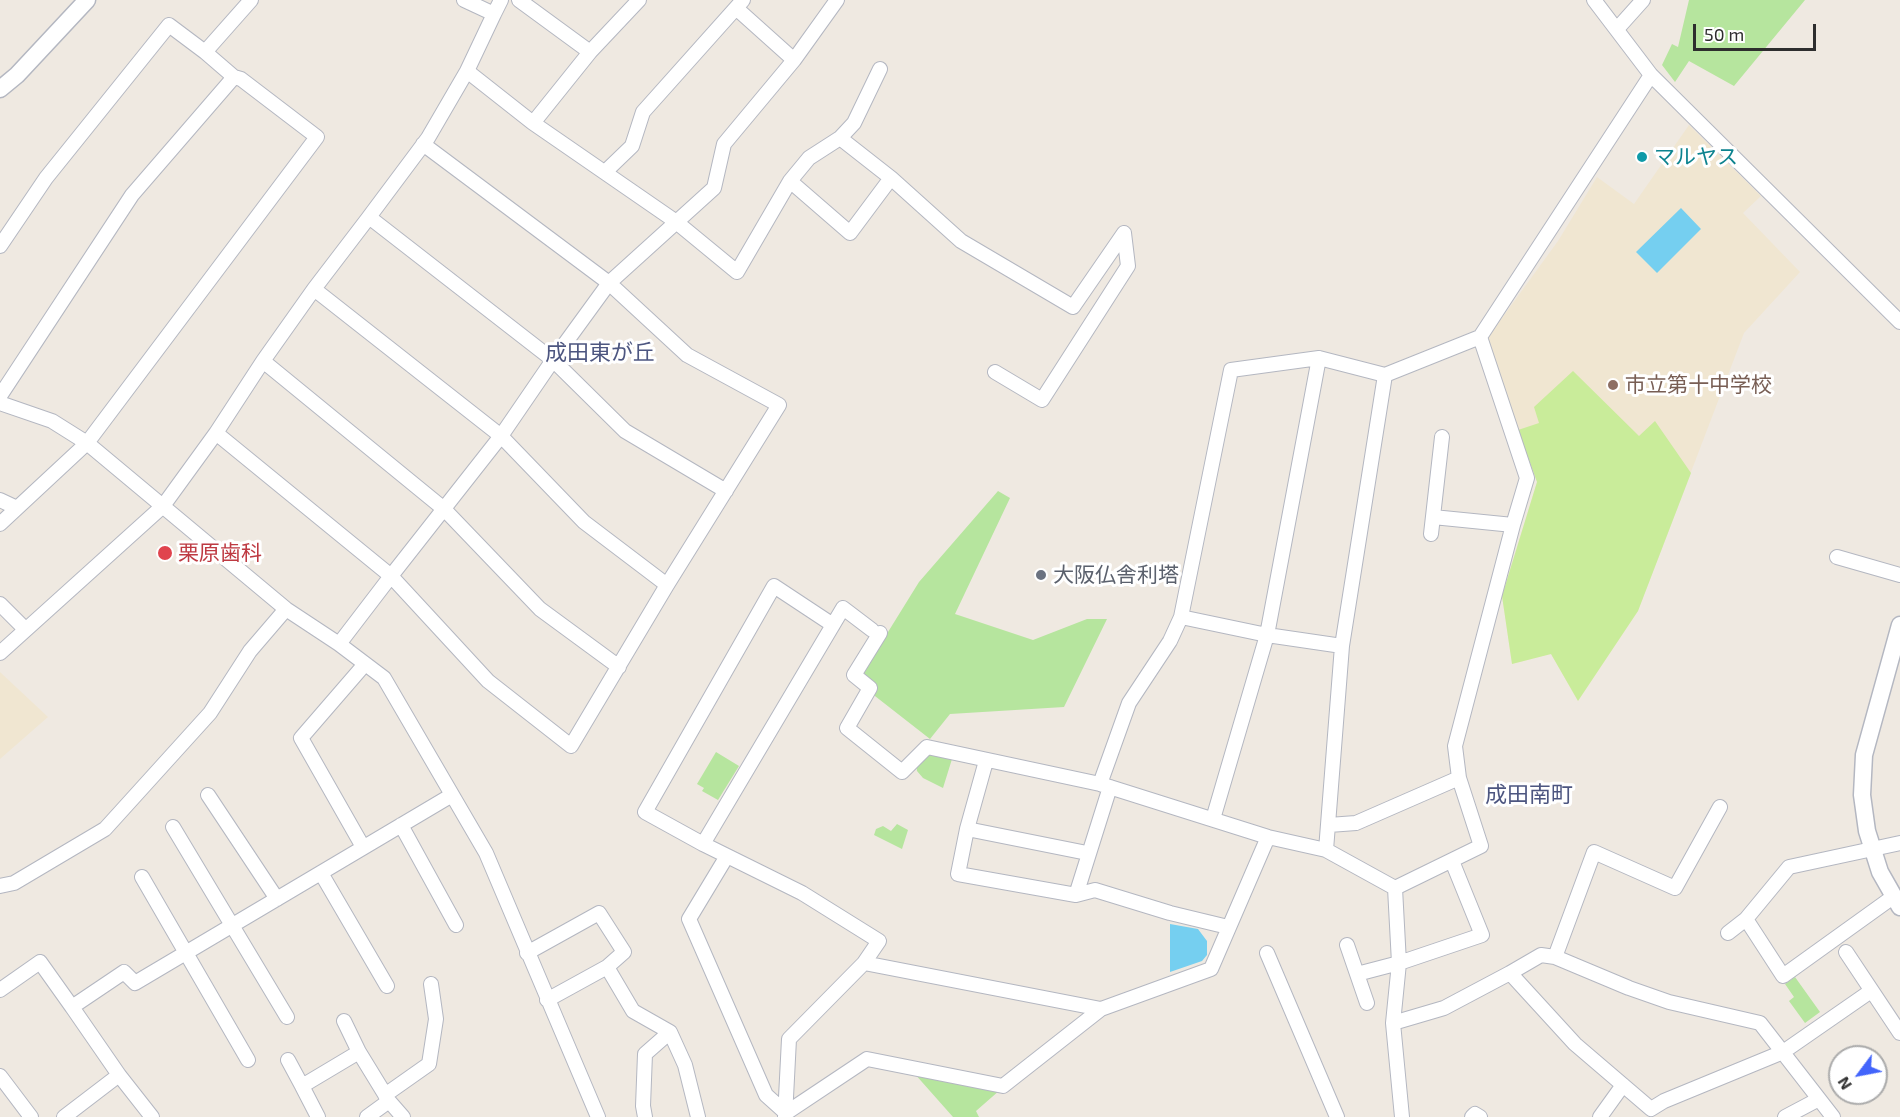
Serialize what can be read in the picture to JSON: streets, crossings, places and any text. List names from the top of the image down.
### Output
{
  "districts": ["成田東が丘", "成田南町"],
  "places": [
    "マルヤス",
    "市立第十中学校",
    "栗原歯科",
    "大阪仏舎利塔"
  ],
  "scale_bar": "50 m",
  "north": "bottom left"
}
